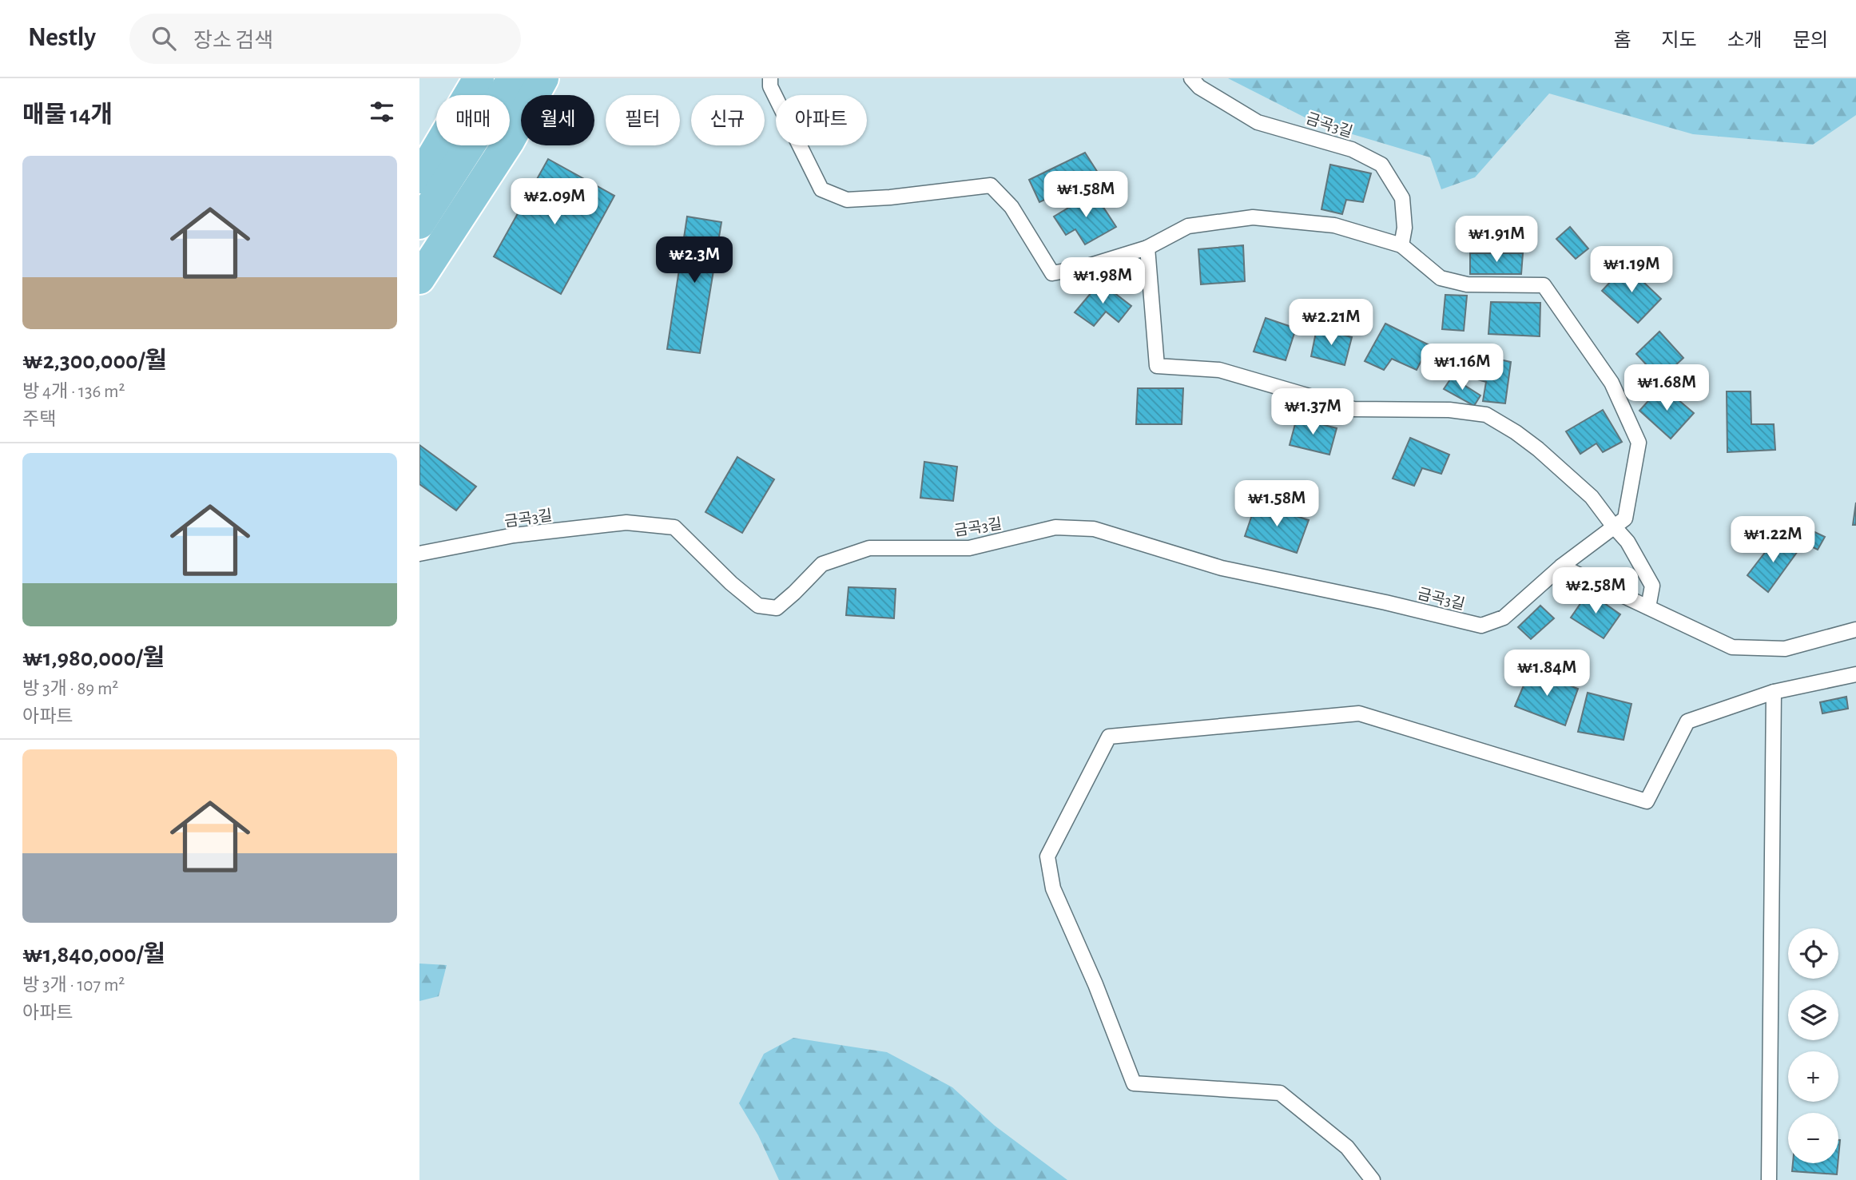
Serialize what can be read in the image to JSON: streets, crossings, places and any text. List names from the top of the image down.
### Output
{
  "streets": {
    "lane": ["금곡3길"]
  },
  "page": {
    "header": "Nestly",
    "search": "장소 검색",
    "nav": [
      "홈",
      "지도",
      "소개",
      "문의"
    ],
    "heading": "매물 14개",
    "chip": [
      "매매",
      "월세",
      "필터",
      "신규",
      "아파트"
    ],
    "list": [
      {
        "name": "₩2,300,000/월",
        "note": "방 4개 · 136 m² · 주택"
      },
      {
        "name": "₩1,980,000/월",
        "note": "방 3개 · 89 m² · 아파트"
      },
      {
        "name": "₩1,840,000/월",
        "note": "방 3개 · 107 m² · 아파트"
      }
    ],
    "price": [
      "₩1.58M",
      "₩2.09M",
      "₩1.91M",
      "₩2.3M",
      "₩1.19M",
      "₩1.98M",
      "₩2.21M",
      "₩1.16M",
      "₩1.68M",
      "₩1.37M",
      "₩1.58M",
      "₩1.22M",
      "₩2.58M",
      "₩1.84M"
    ],
    "map_buttons": ["+", "−"]
  }
}
